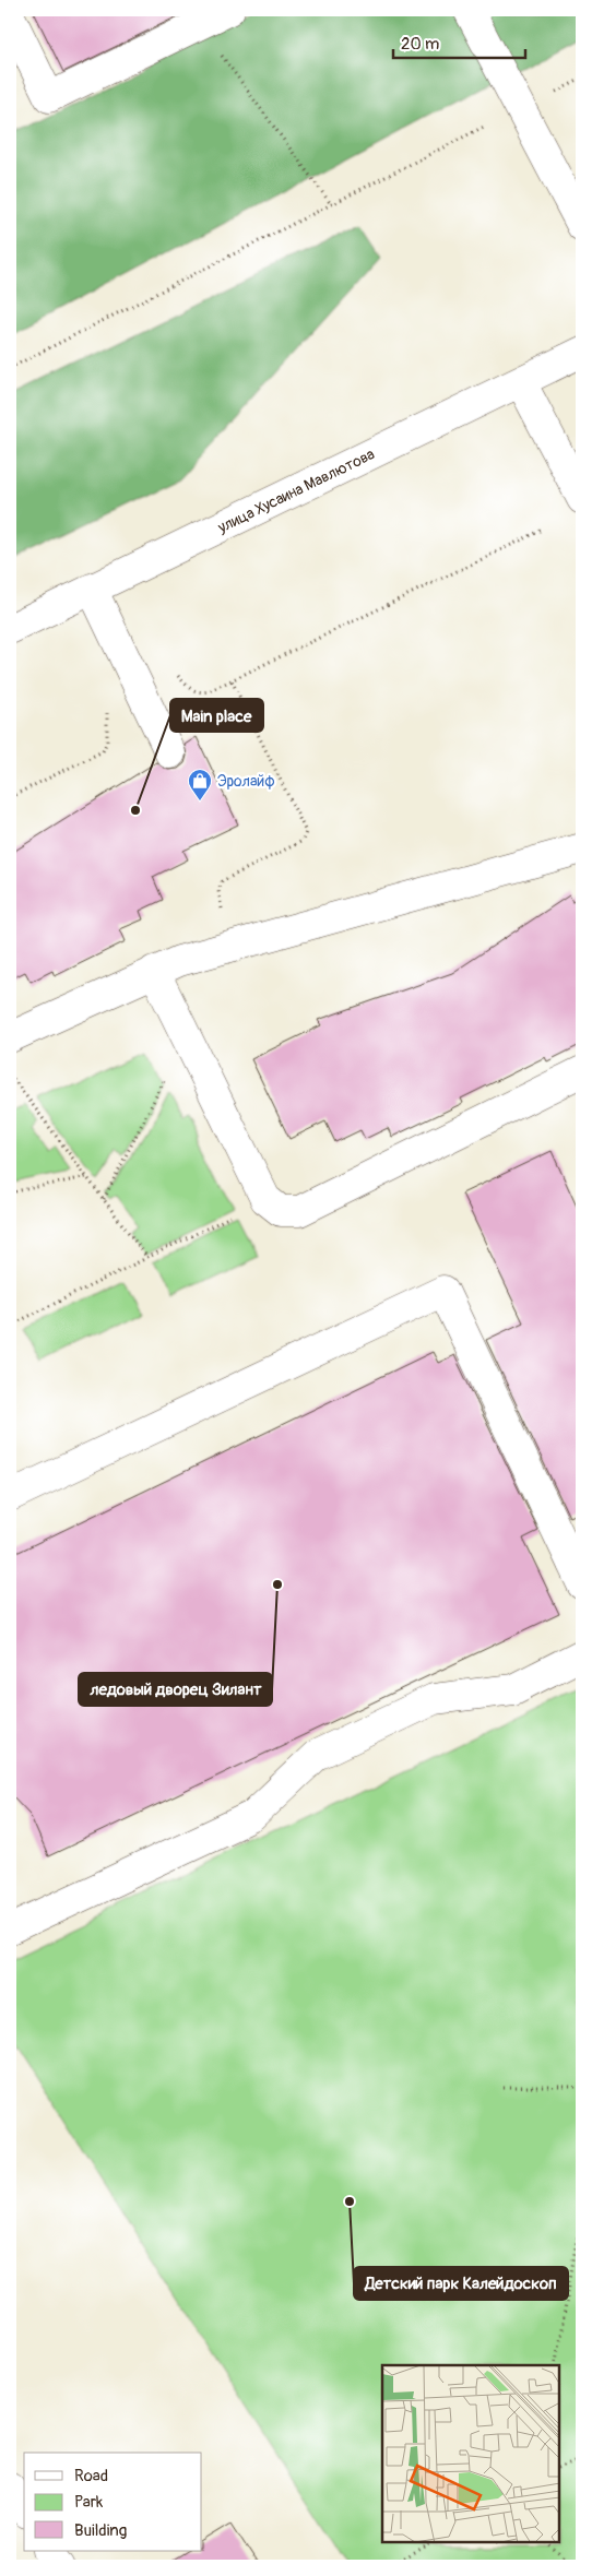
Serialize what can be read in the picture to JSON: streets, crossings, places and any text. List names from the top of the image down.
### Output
{
  "streets": {
    "street": ["улица Хусаина Мавлютова"]
  },
  "places": {
    "shop": ["Эролайф"],
    "other": ["Main place", "ледовый дворец Зилант", "Детский парк Калейдоскоп"]
  },
  "legend": ["Road", "Park", "Building"],
  "scale_bar": "20 m"
}
